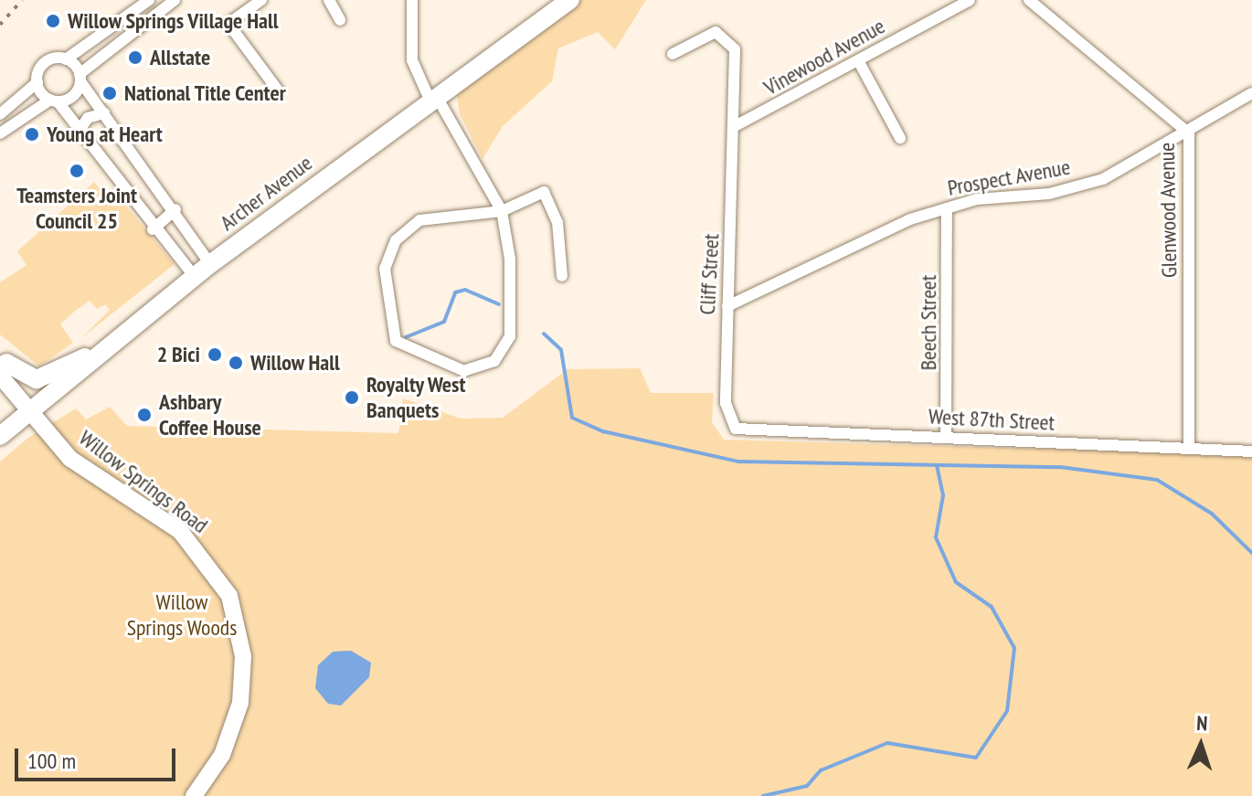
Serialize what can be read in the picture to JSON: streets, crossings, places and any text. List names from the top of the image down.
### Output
{
  "streets": {
    "main road": ["Archer Avenue"],
    "street": [
      "Vinewood Avenue",
      "Prospect Avenue",
      "Glenwood Avenue",
      "Cliff Street",
      "Beech Street",
      "West 87th Street",
      "Willow Springs Road"
    ]
  },
  "crossings": [
    ["Vinewood Avenue", "Cliff Street"],
    ["Prospect Avenue", "Glenwood Avenue"],
    ["Prospect Avenue", "Cliff Street"],
    ["Prospect Avenue", "Beech Street"],
    ["Archer Avenue", "Willow Springs Road"],
    ["Glenwood Avenue", "West 87th Street"],
    ["Cliff Street", "West 87th Street"],
    ["Beech Street", "West 87th Street"]
  ],
  "parks": ["Willow Springs Woods"],
  "places": [
    "Willow Springs Village Hall",
    "Allstate",
    "National Title Center",
    "Young at Heart",
    "Teamsters Joint Council 25",
    "2 Bici",
    "Willow Hall",
    "Royalty West Banquets",
    "Ashbary Coffee House"
  ],
  "scale_bar": "100 m",
  "north": "top"
}
